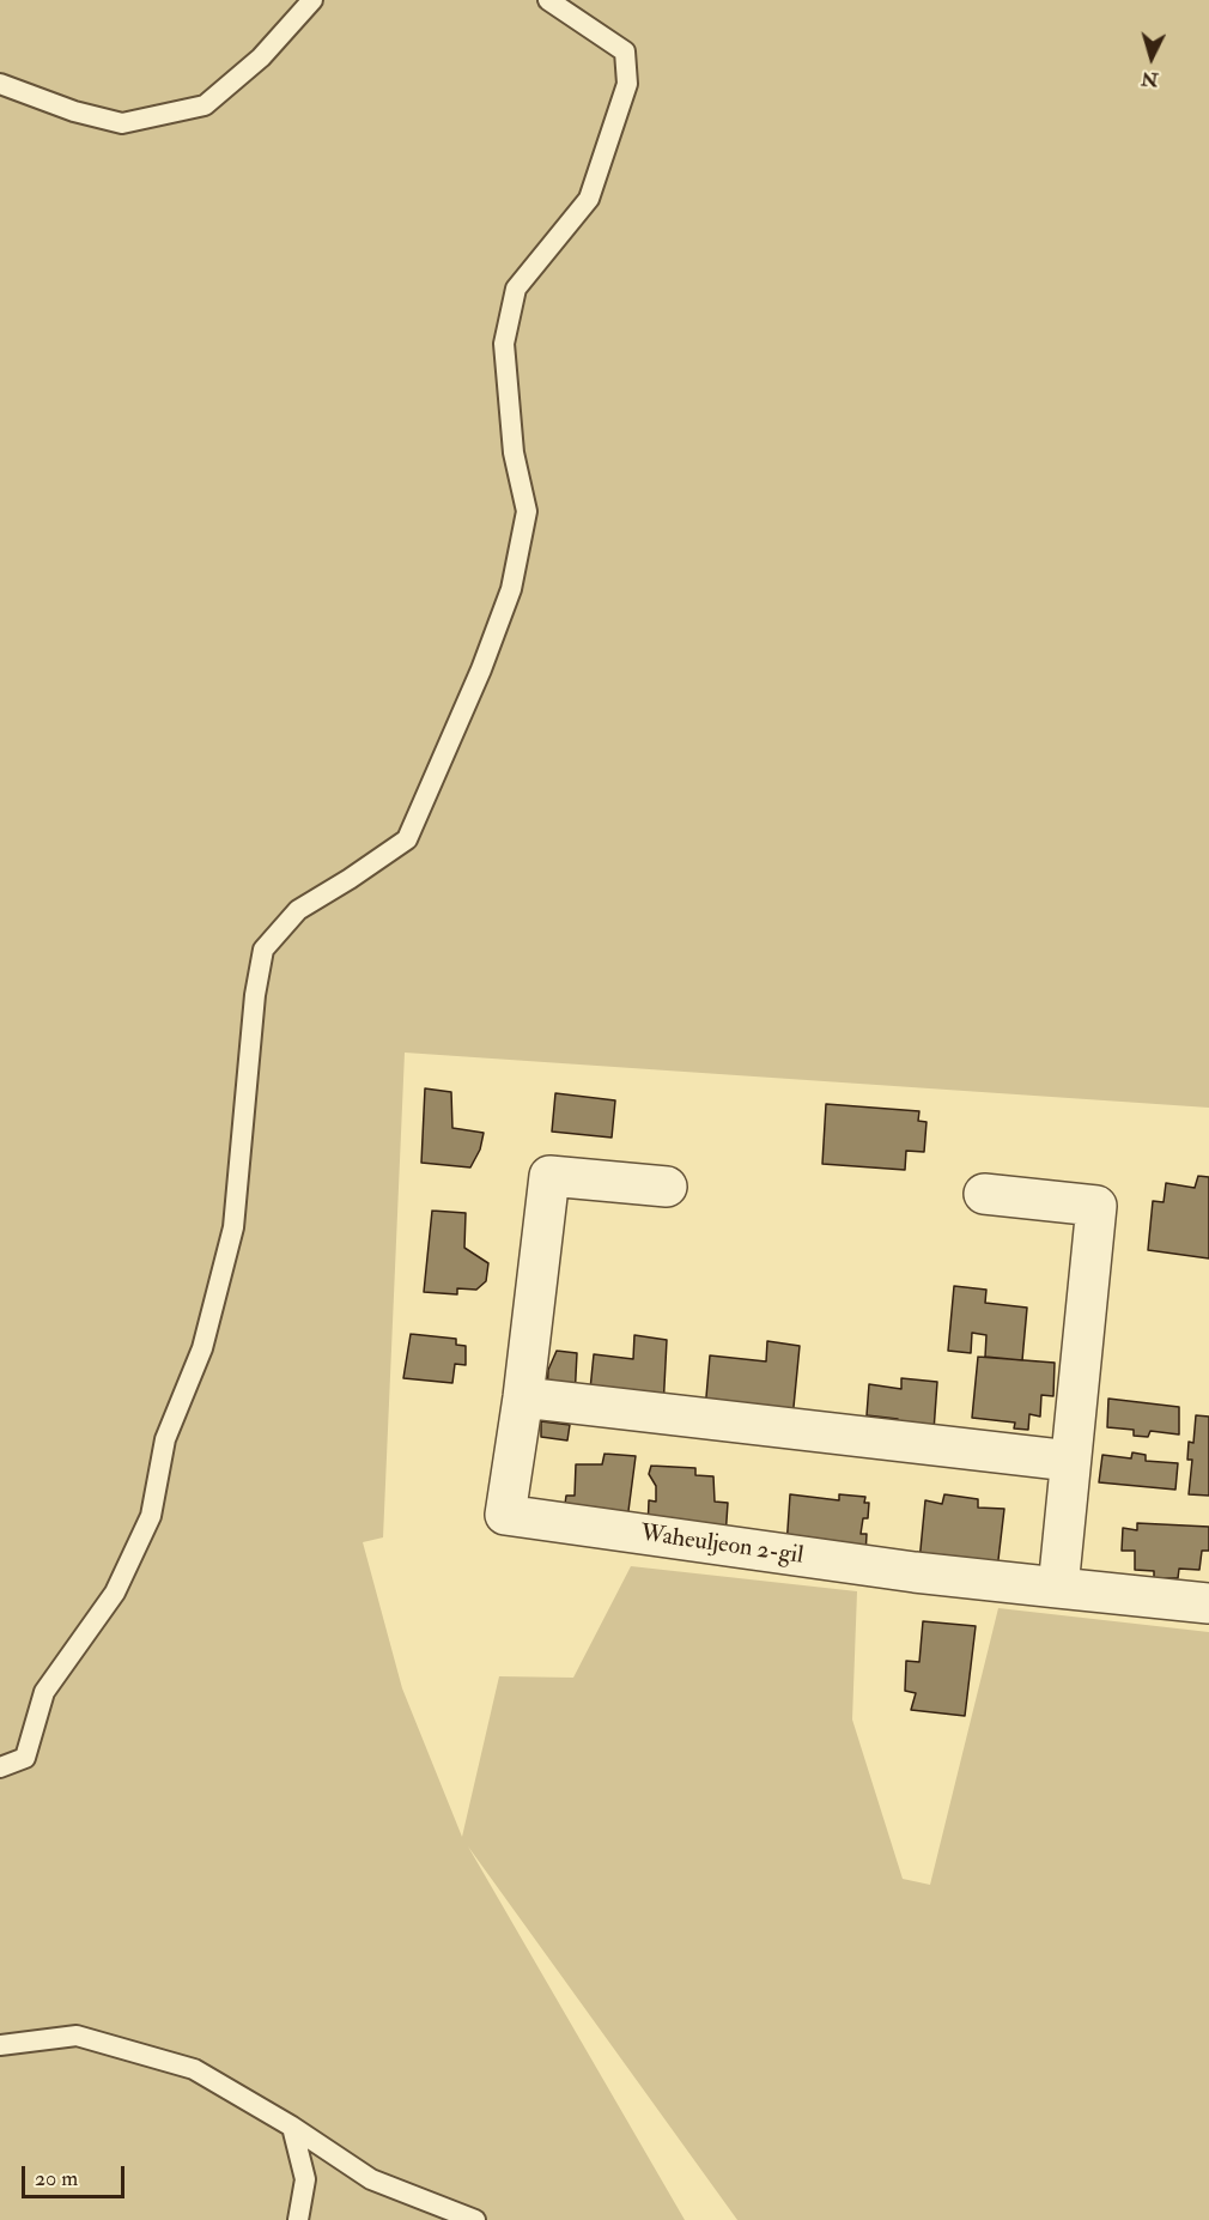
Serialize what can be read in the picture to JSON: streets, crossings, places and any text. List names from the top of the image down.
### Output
{
  "streets": {
    "street": ["Waheuljeon 2-gil"]
  },
  "scale_bar": "20 m",
  "north": "bottom"
}
